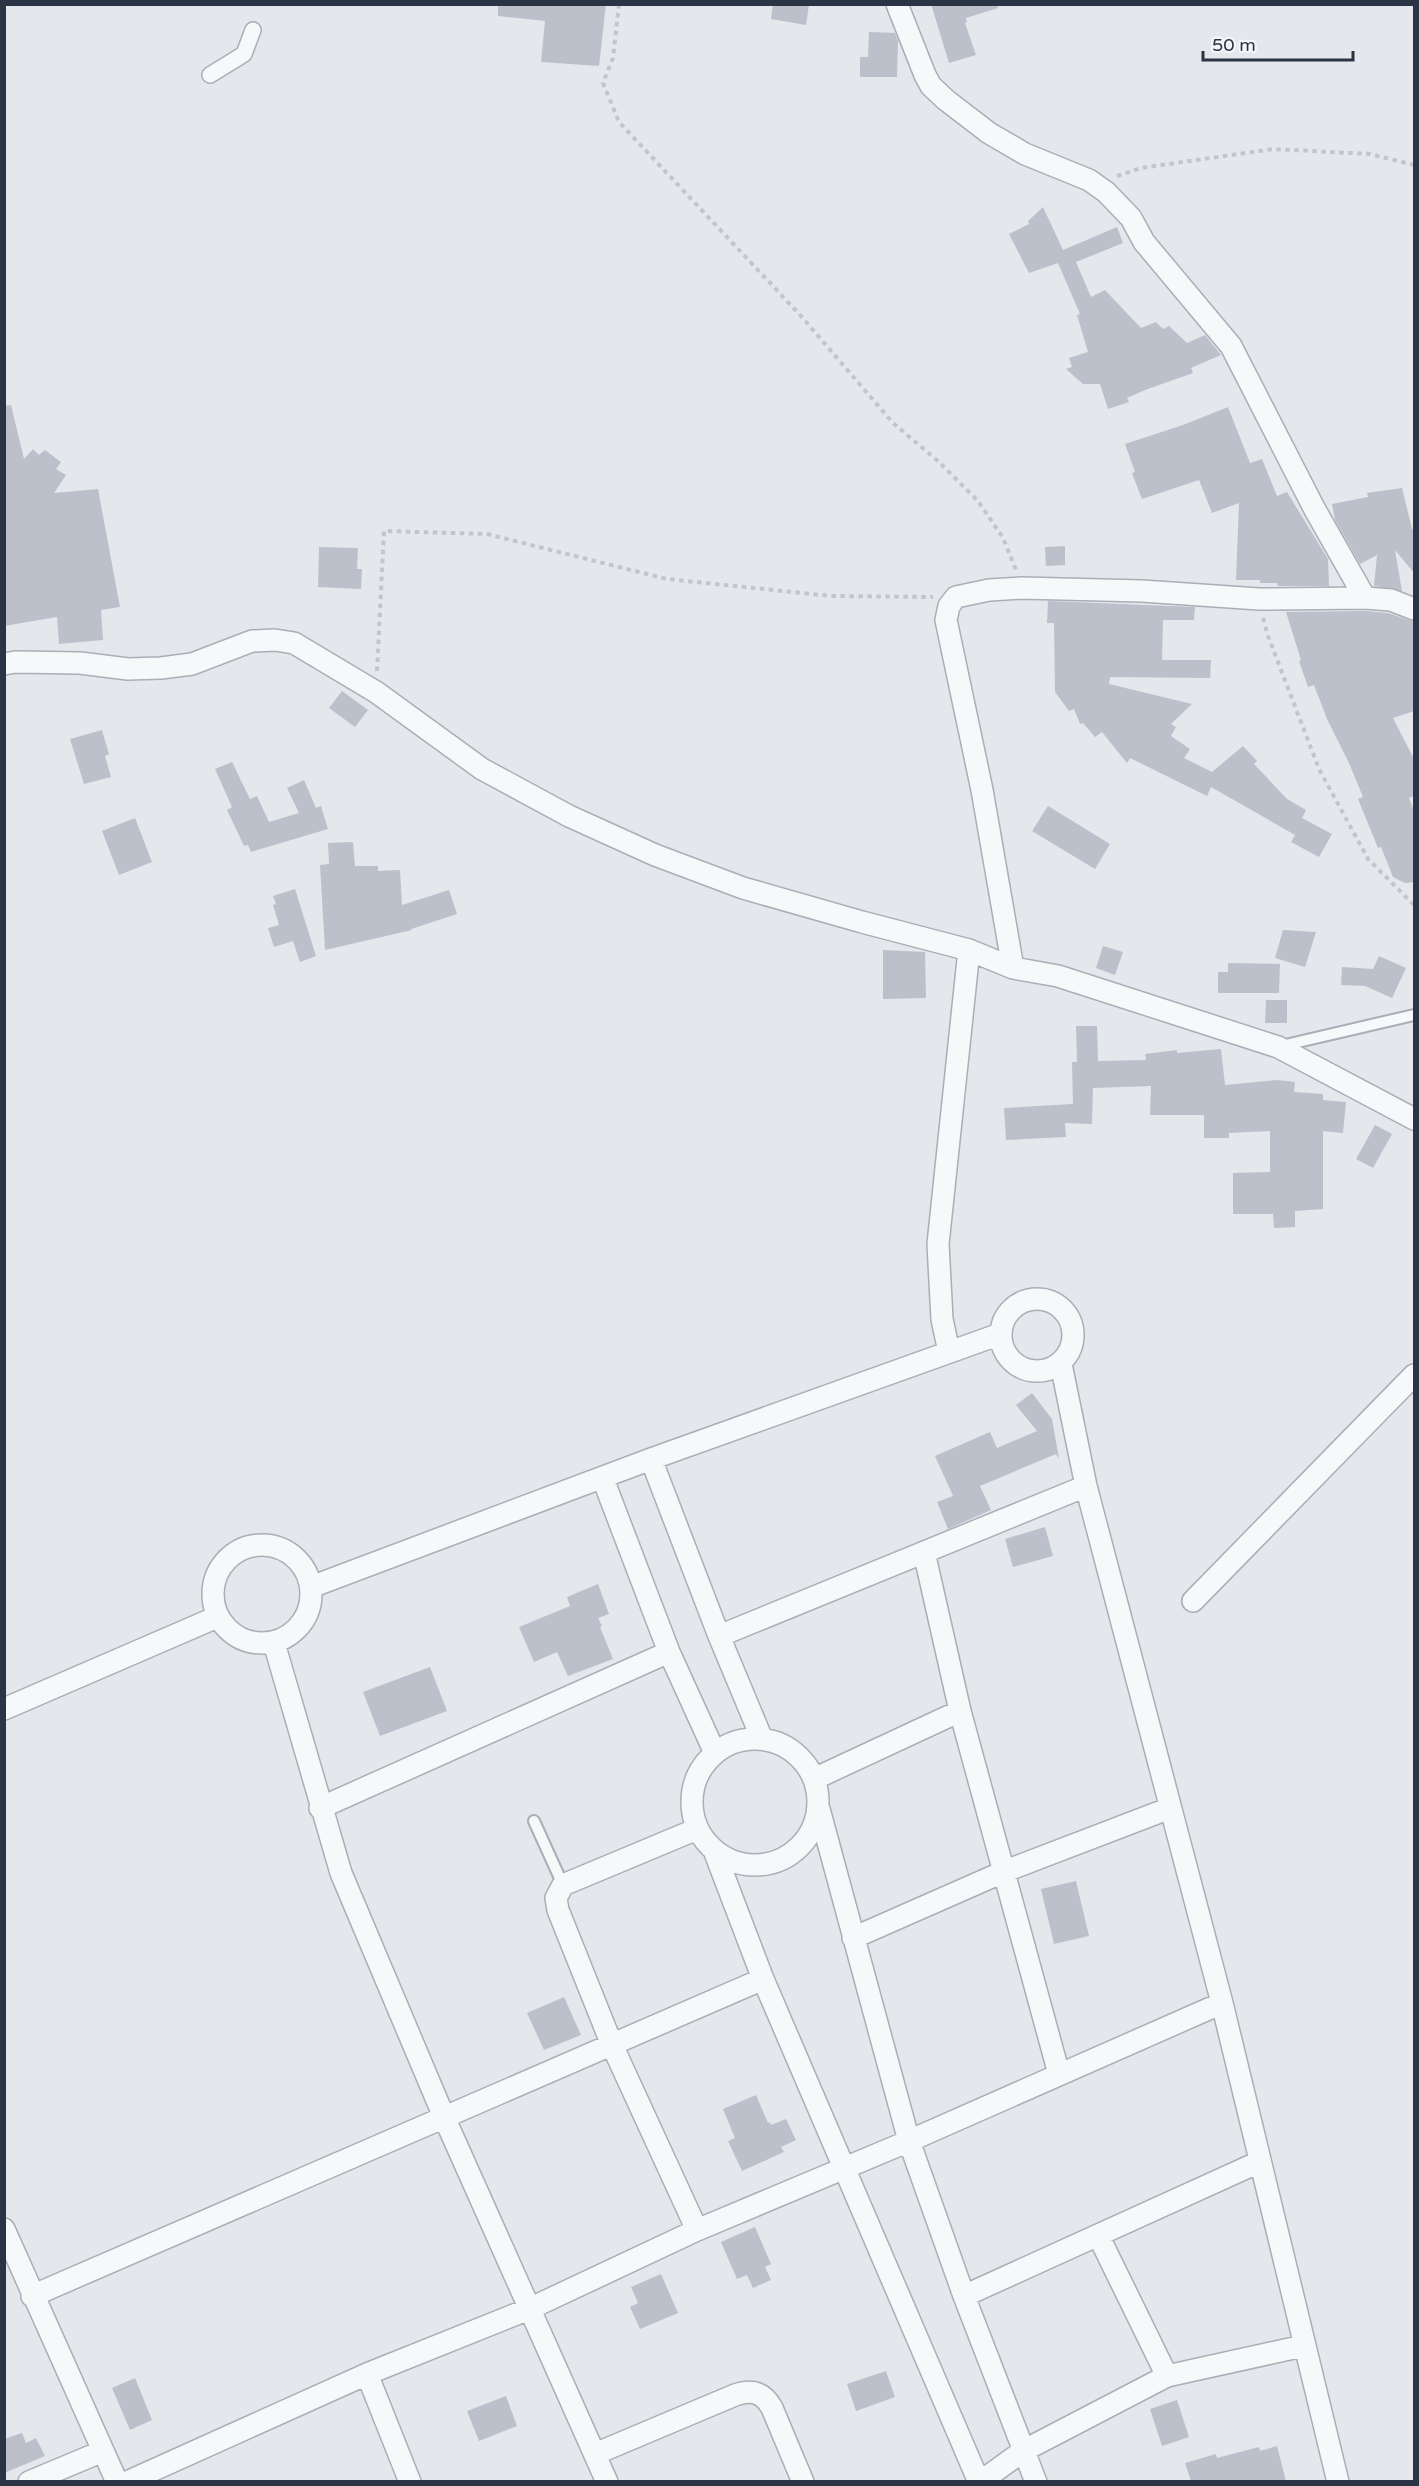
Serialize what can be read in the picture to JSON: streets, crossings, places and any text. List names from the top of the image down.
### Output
{
  "scale_bar": "50 m"
}
